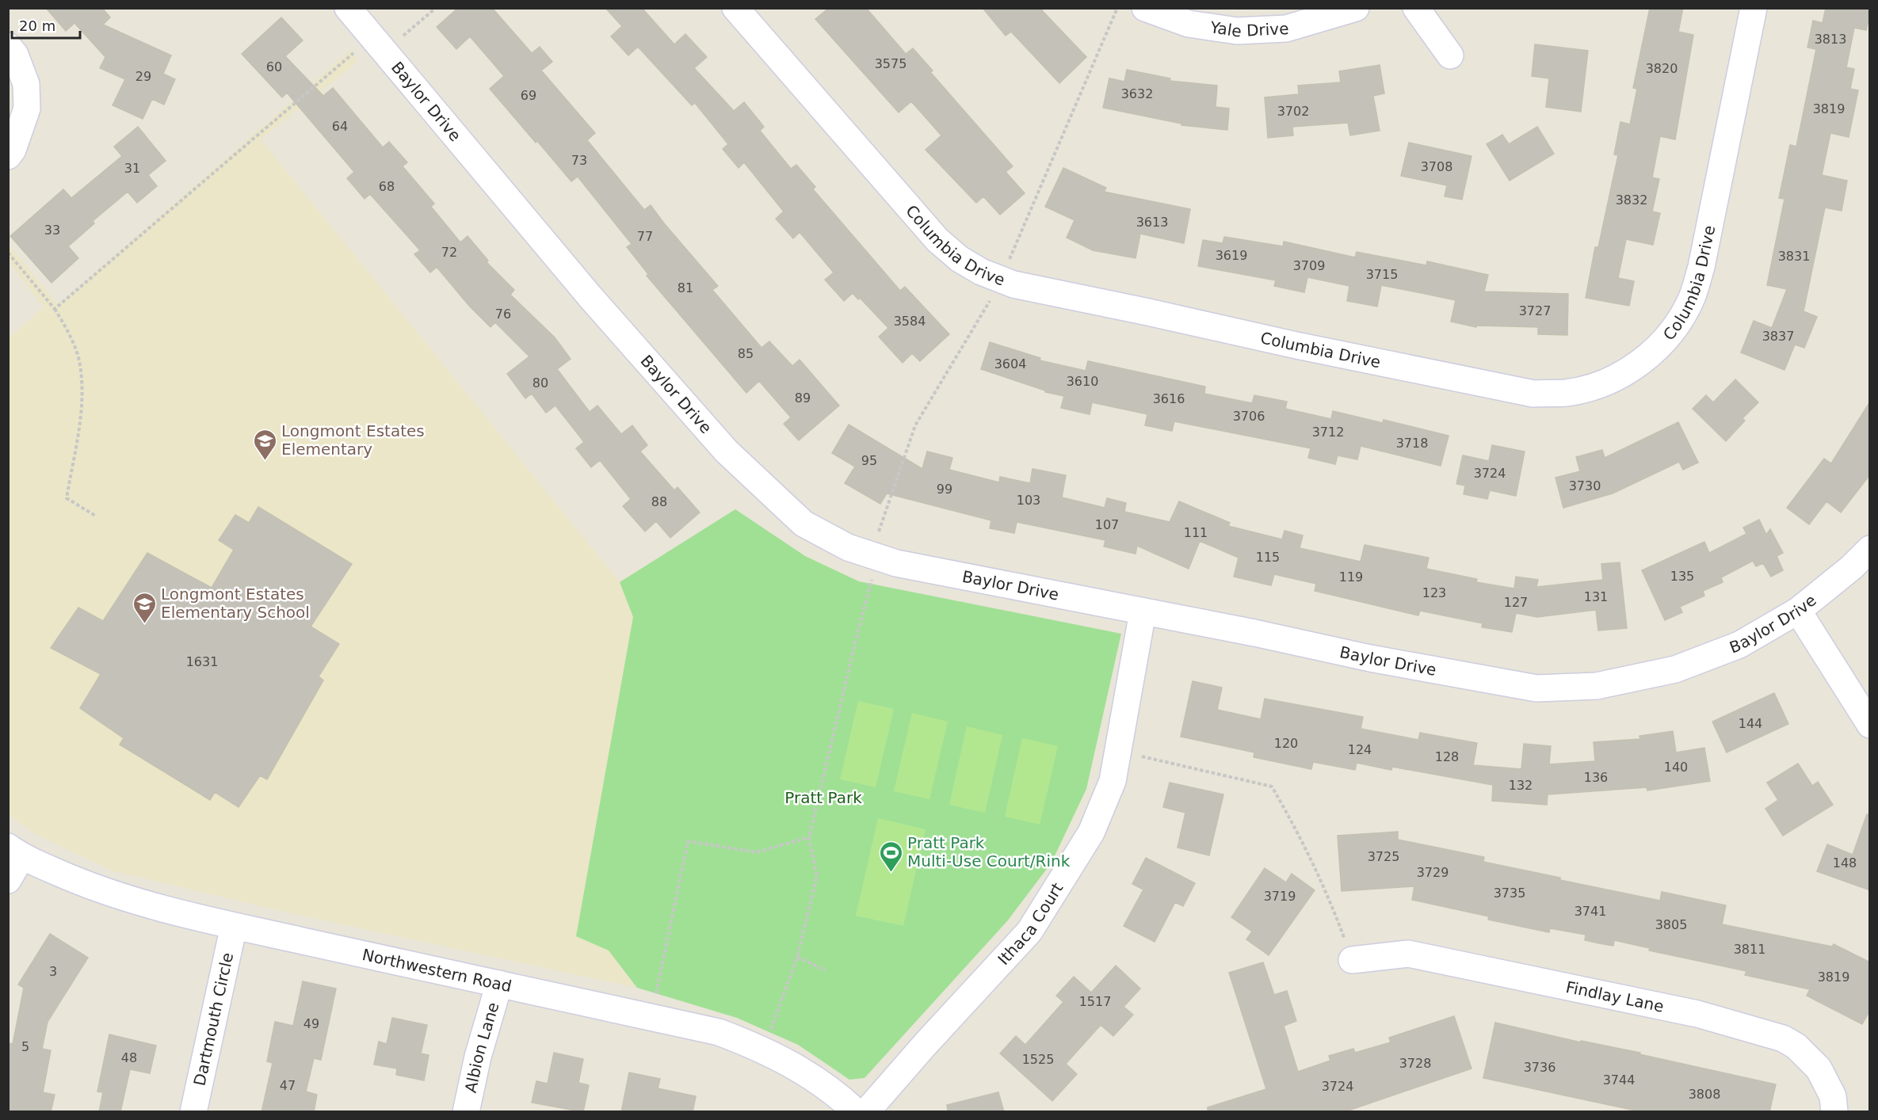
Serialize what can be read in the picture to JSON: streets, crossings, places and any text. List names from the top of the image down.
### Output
{
  "streets": {
    "street": [
      "Yale Drive",
      "Baylor Drive",
      "Columbia Drive",
      "Ithaca Court",
      "Northwestern Road",
      "Findlay Lane",
      "Dartmouth Circle",
      "Albion Lane"
    ]
  },
  "crossings": [
    ["Baylor Drive", "Ithaca Court"],
    ["Northwestern Road", "Dartmouth Circle"],
    ["Northwestern Road", "Albion Lane"]
  ],
  "parks": ["Pratt Park"],
  "places": {
    "school or university": ["Longmont Estates Elementary", "Longmont Estates Elementary School"],
    "sports": ["Pratt Park Multi-Use Court/Rink"]
  },
  "house_numbers": [
    "3813",
    "3575",
    "60",
    "3820",
    "29",
    "3632",
    "69",
    "3819",
    "3702",
    "64",
    "73",
    "3708",
    "31",
    "68",
    "3832",
    "3613",
    "33",
    "77",
    "72",
    "3619",
    "3831",
    "3709",
    "3715",
    "81",
    "3727",
    "76",
    "3584",
    "3837",
    "85",
    "3604",
    "3610",
    "80",
    "89",
    "3616",
    "3706",
    "3712",
    "3718",
    "95",
    "3724",
    "3730",
    "99",
    "103",
    "88",
    "107",
    "111",
    "115",
    "135",
    "119",
    "123",
    "131",
    "127",
    "1631",
    "144",
    "120",
    "124",
    "128",
    "140",
    "136",
    "132",
    "3725",
    "148",
    "3729",
    "3735",
    "3719",
    "3741",
    "3805",
    "3811",
    "3",
    "3819",
    "1517",
    "49",
    "5",
    "48",
    "1525",
    "3728",
    "3736",
    "3744",
    "47",
    "3724",
    "3808"
  ],
  "scale_bar": "20 m"
}
